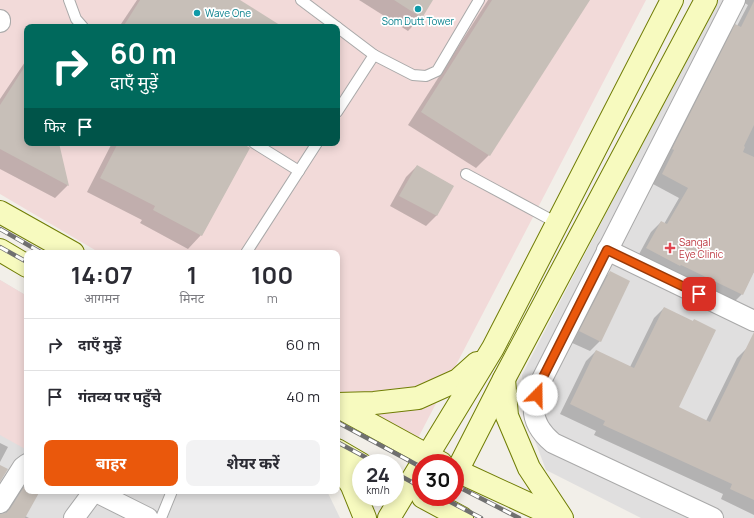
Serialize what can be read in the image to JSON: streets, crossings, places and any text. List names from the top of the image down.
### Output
{
  "places": {
    "other": ["Som Dutt Tower", "Wave One"],
    "health": ["Sangal Eye Clinic"]
  },
  "page": {
    "turn": ["60 m", "दाएँ मुड़ें"],
    "then": "फिर",
    "eta": [
      "14:07",
      "आगमन",
      "1",
      "मिनट",
      "100",
      "m"
    ],
    "list": [
      {
        "name": "दाएँ मुड़ें",
        "value": "60 m"
      },
      {
        "name": "गंतव्य पर पहुँचे",
        "value": "40 m"
      }
    ],
    "buttons": ["बाहर", "शेयर करें"],
    "speed": "24 km/h",
    "limit": "30"
  }
}
